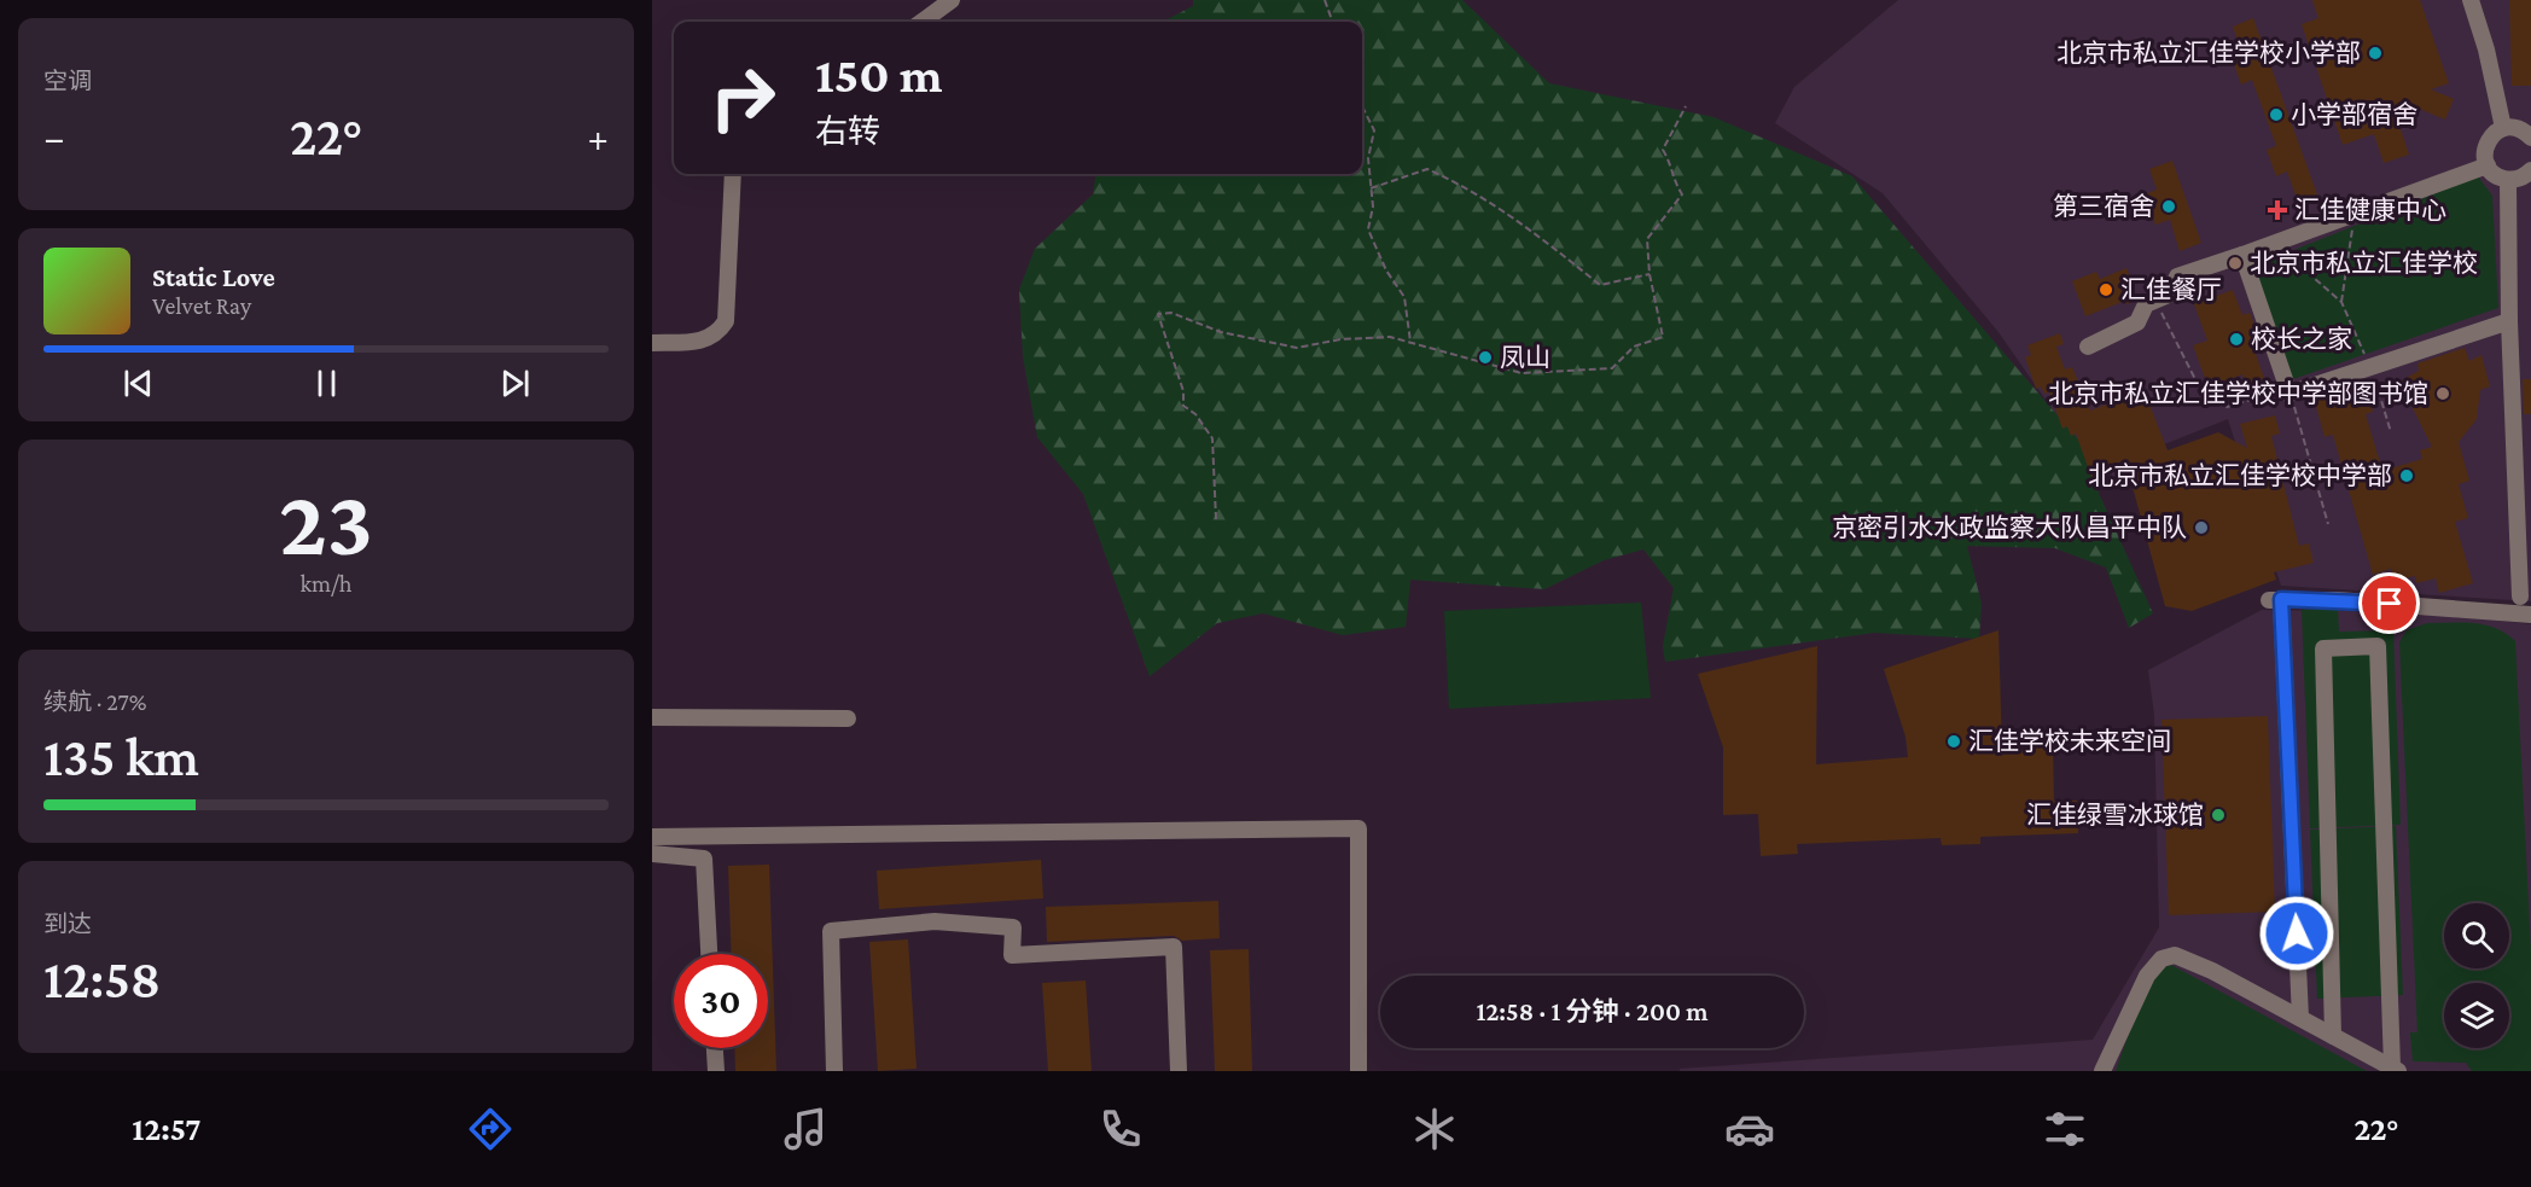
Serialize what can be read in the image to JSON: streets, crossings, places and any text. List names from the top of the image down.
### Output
{
  "places": {
    "other": [
      "北京市私立汇佳学校小学部",
      "小学部宿舍",
      "第三宿舍",
      "北京市私立汇佳学校",
      "汇佳餐厅",
      "校长之家",
      "凤山",
      "北京市私立汇佳学校中学部图书馆",
      "北京市私立汇佳学校中学部",
      "京密引水水政监察大队昌平中队",
      "汇佳学校未来空间",
      "汇佳绿雪冰球馆"
    ],
    "health": ["汇佳健康中心"]
  },
  "page": {
    "tile": [
      "空调",
      ["23", "km/h"],
      ["续航 · 27%", "135 km"],
      ["到达", "12:58"]
    ],
    "turn": ["150 m", "右转"],
    "heat": ["−", "22°", "+"],
    "song": ["Static Love", "Velvet Ray"],
    "limit": "30",
    "trip": "12:58 · 1 分钟 · 200 m",
    "tabs": ["12:57", "22°"]
  }
}
